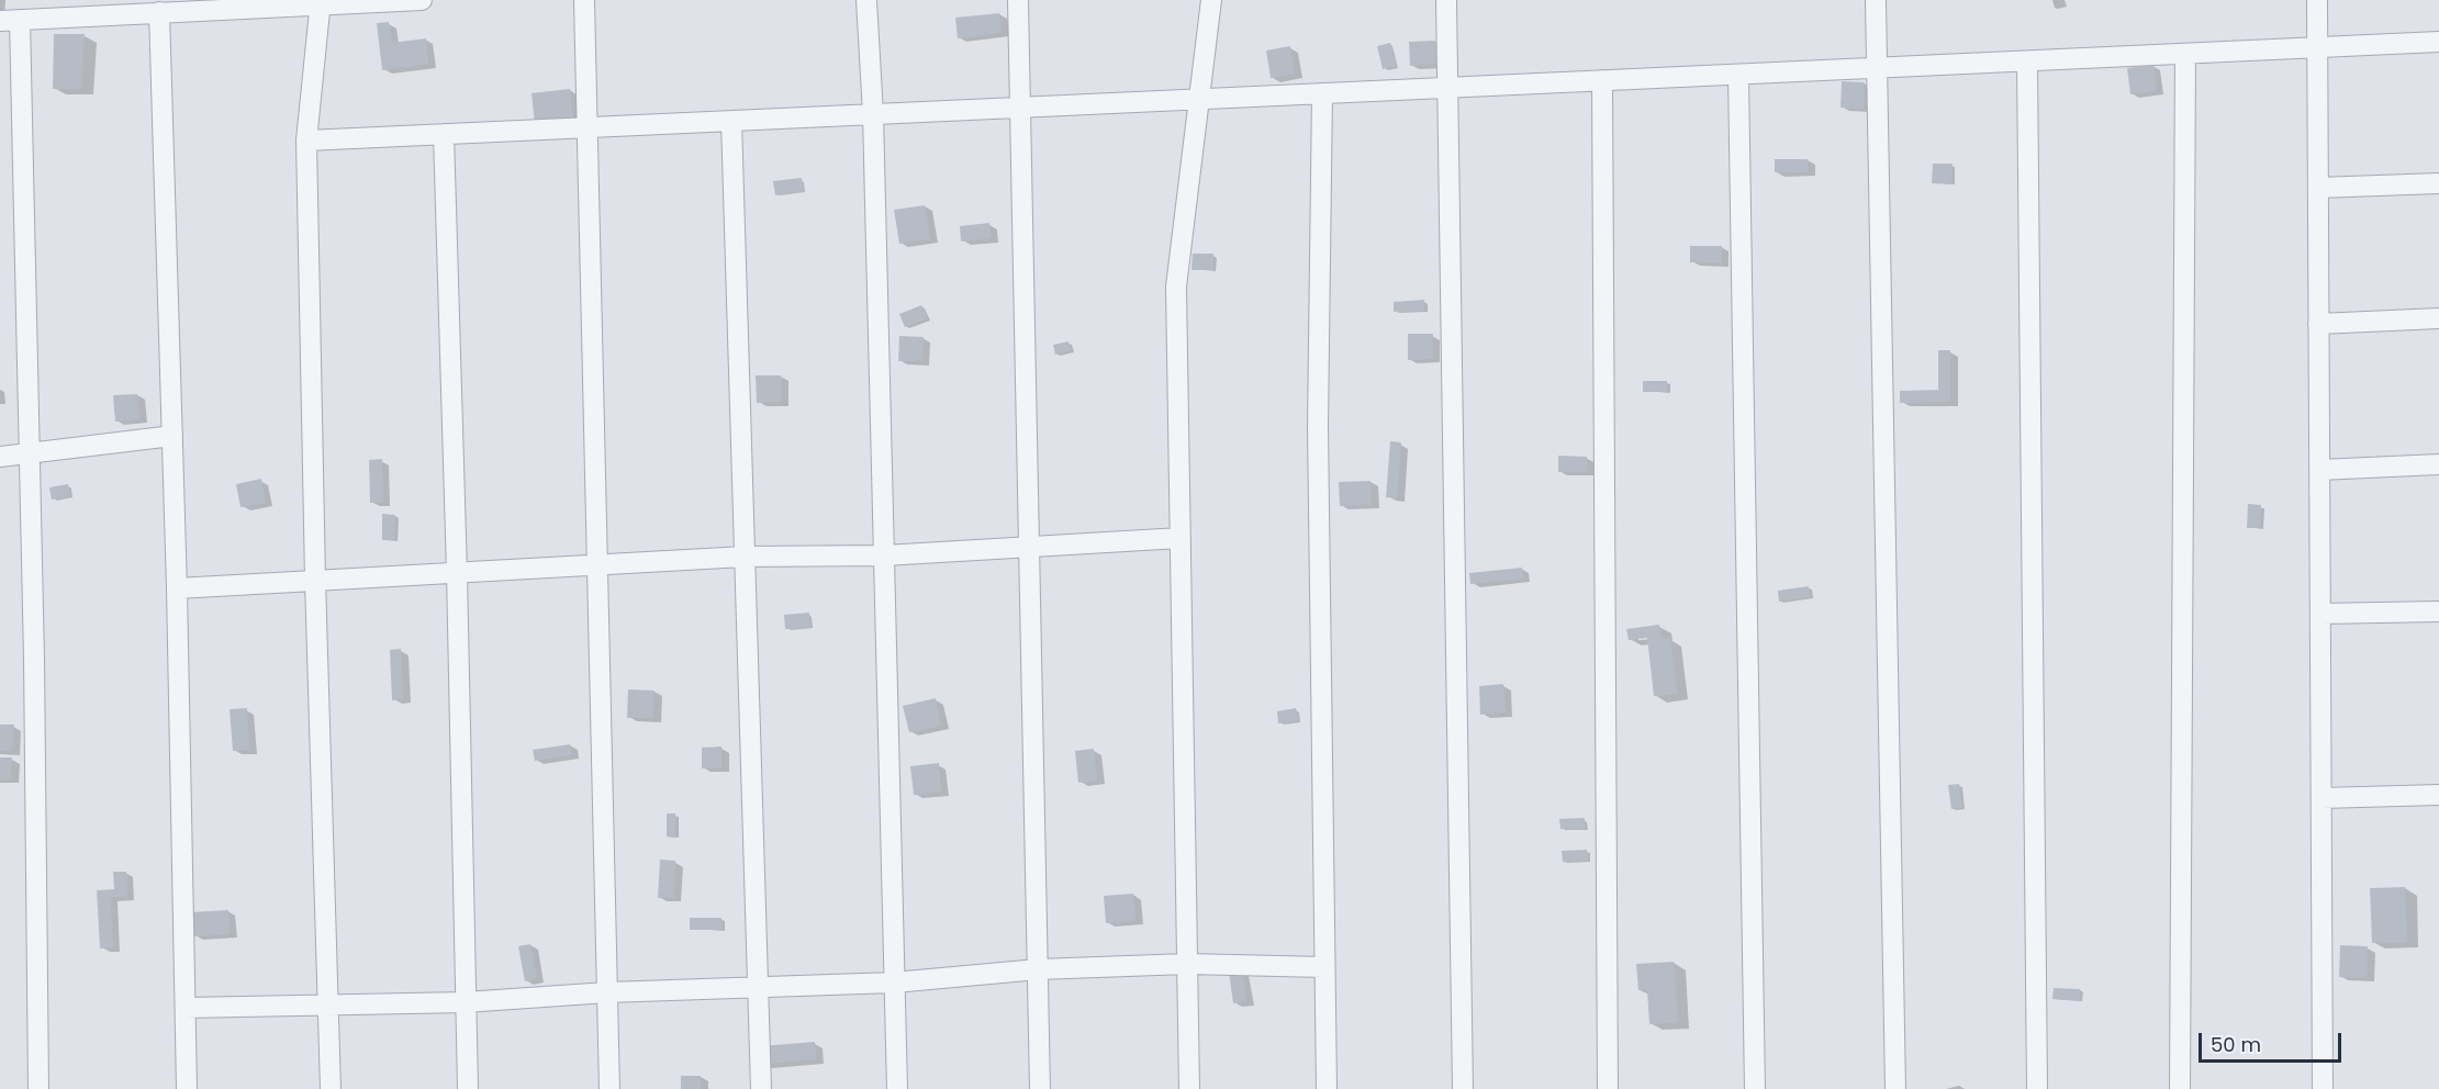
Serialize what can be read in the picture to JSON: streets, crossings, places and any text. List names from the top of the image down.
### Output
{
  "scale_bar": "50 m"
}
